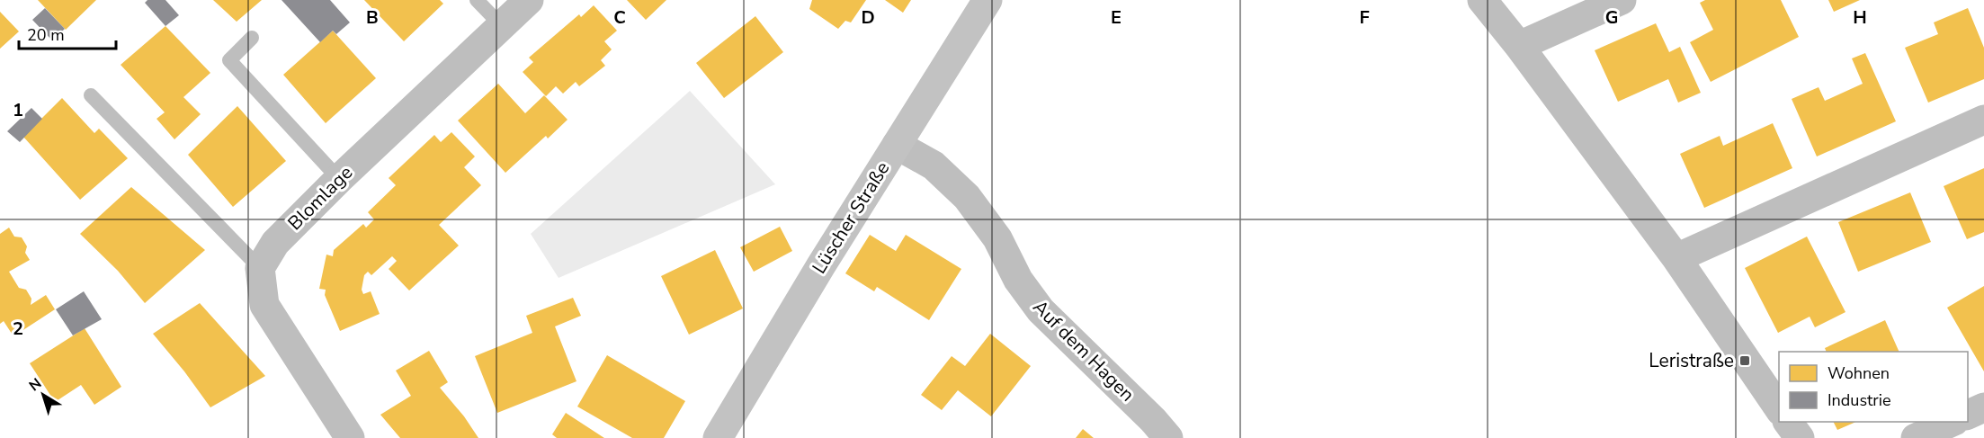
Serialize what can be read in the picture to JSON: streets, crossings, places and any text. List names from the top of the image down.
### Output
{
  "streets": {
    "street": ["Blomlage", "Lüscher Straße", "Auf dem Hagen"]
  },
  "crossings": [
    ["Lüscher Straße", "Auf dem Hagen"]
  ],
  "places": {
    "transit": ["Leristraße"]
  },
  "legend": ["Wohnen", "Industrie"],
  "scale_bar": "20 m",
  "north": "top left",
  "grid": {
    "columns": [
      "B",
      "C",
      "D",
      "E",
      "F",
      "G",
      "H"
    ],
    "rows": ["1", "2"]
  }
}
